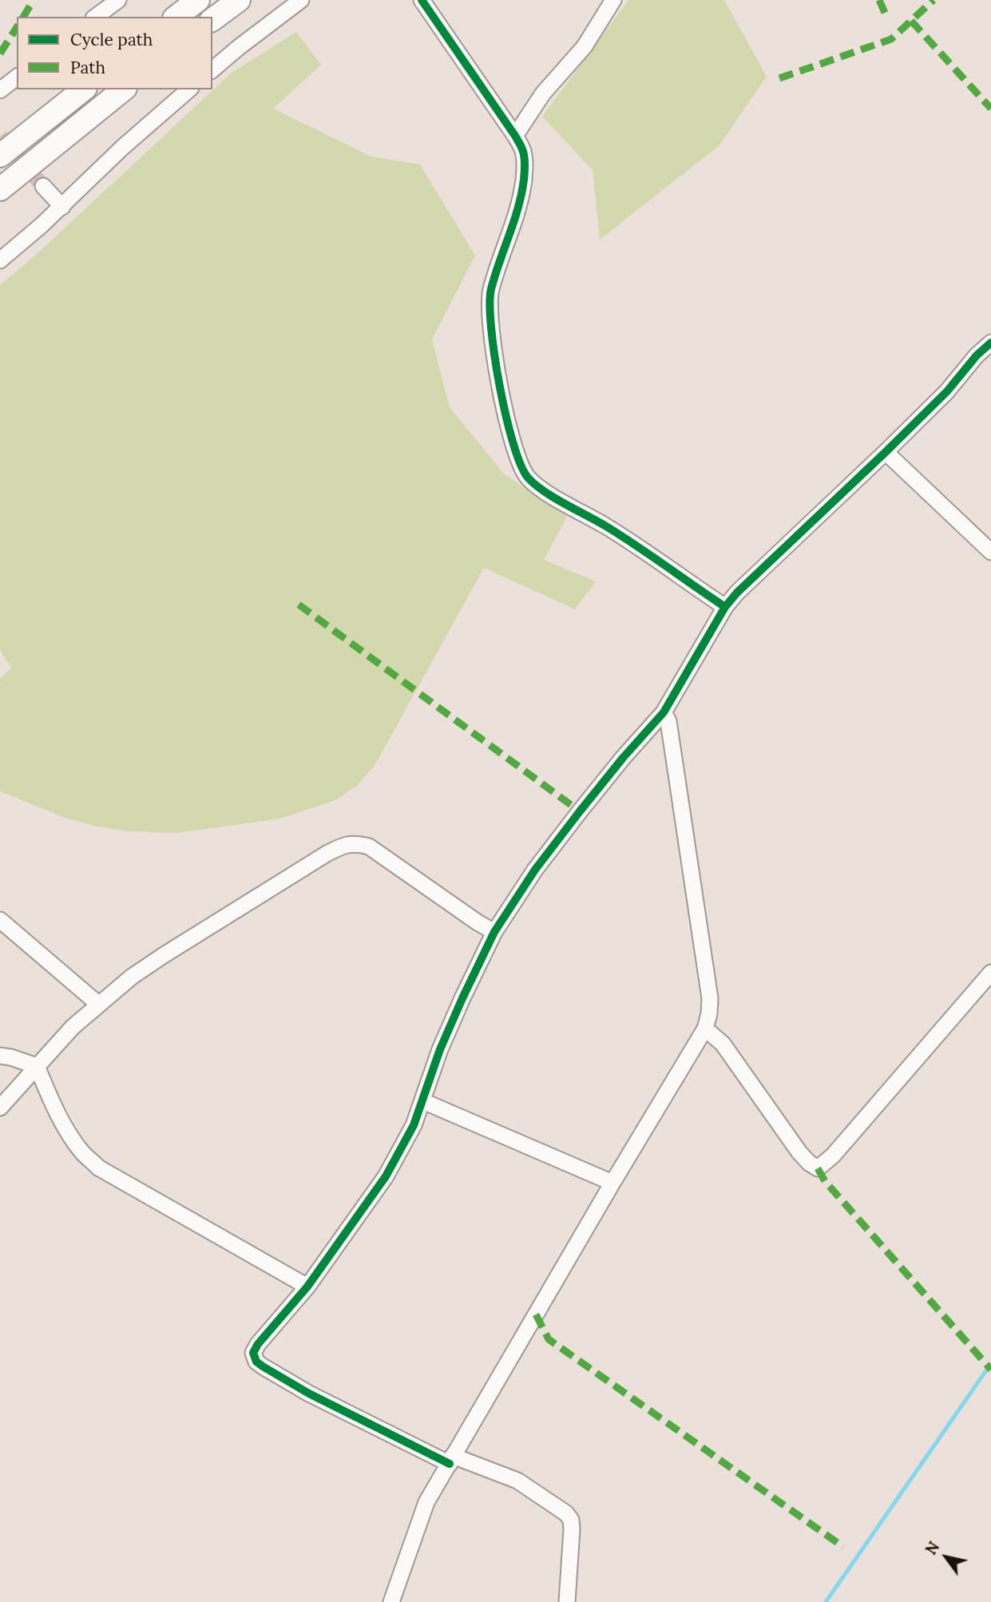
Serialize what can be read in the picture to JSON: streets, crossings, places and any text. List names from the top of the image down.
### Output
{
  "legend": ["Cycle path", "Path"],
  "north": "top left"
}
